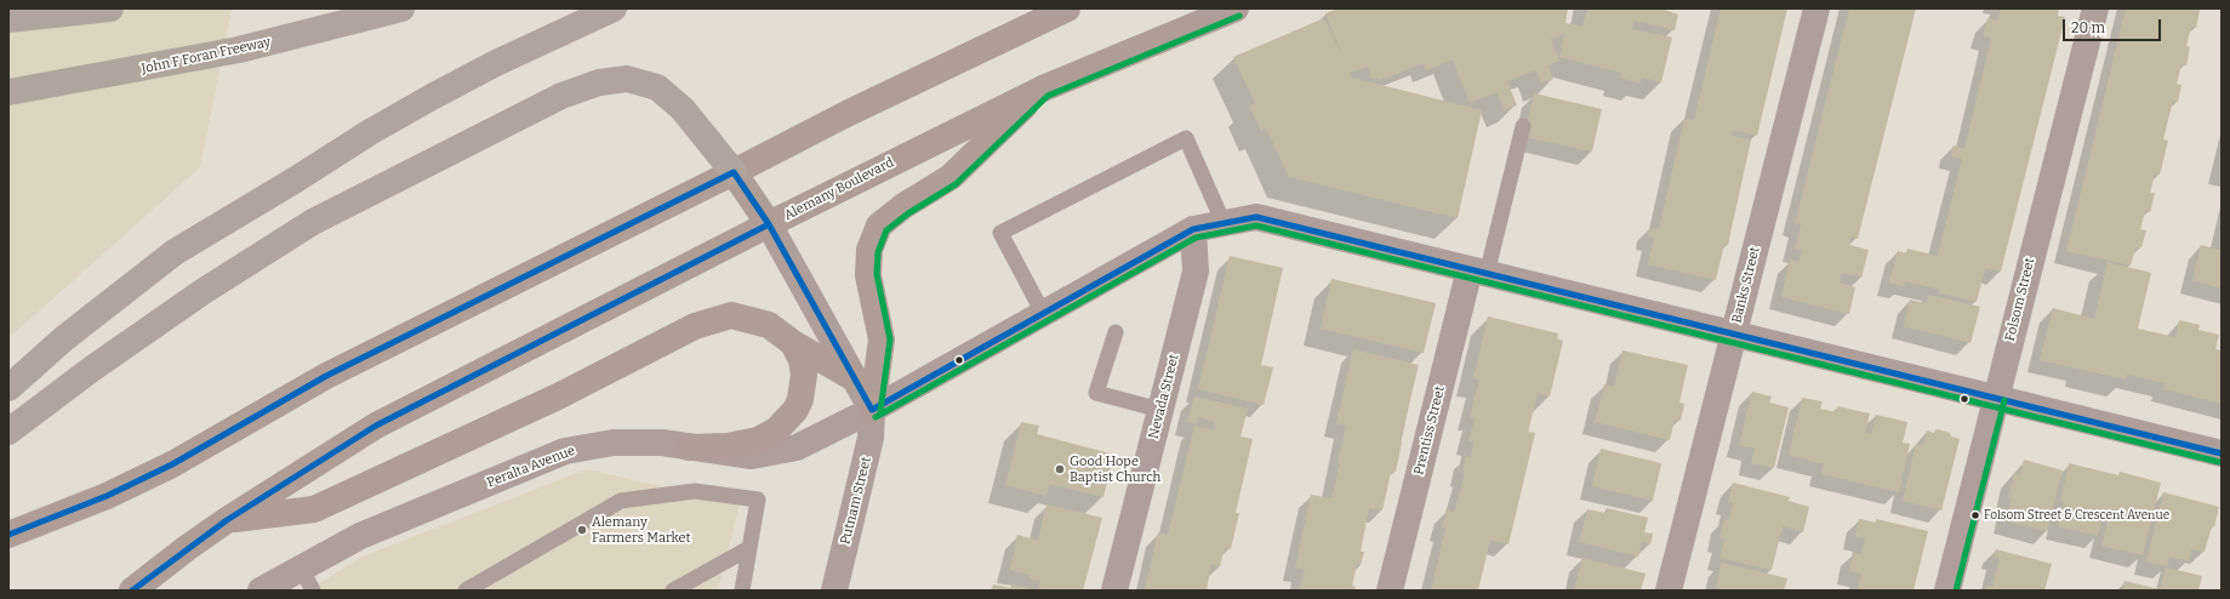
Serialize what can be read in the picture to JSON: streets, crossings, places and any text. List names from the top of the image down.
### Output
{
  "streets": {
    "highway": ["John F Foran Freeway"],
    "main road": ["Alemany Boulevard"],
    "street": [
      "Banks Street",
      "Folsom Street",
      "Nevada Street",
      "Prentiss Street",
      "Peralta Avenue",
      "Putnam Street"
    ]
  },
  "crossings": [
    ["Nevada Street", "Peralta Avenue"],
    ["Peralta Avenue", "Putnam Street"]
  ],
  "places": ["Good Hope Baptist Church", "Folsom Street & Crescent Avenue", "Alemany Farmers Market"],
  "scale_bar": "20 m"
}
